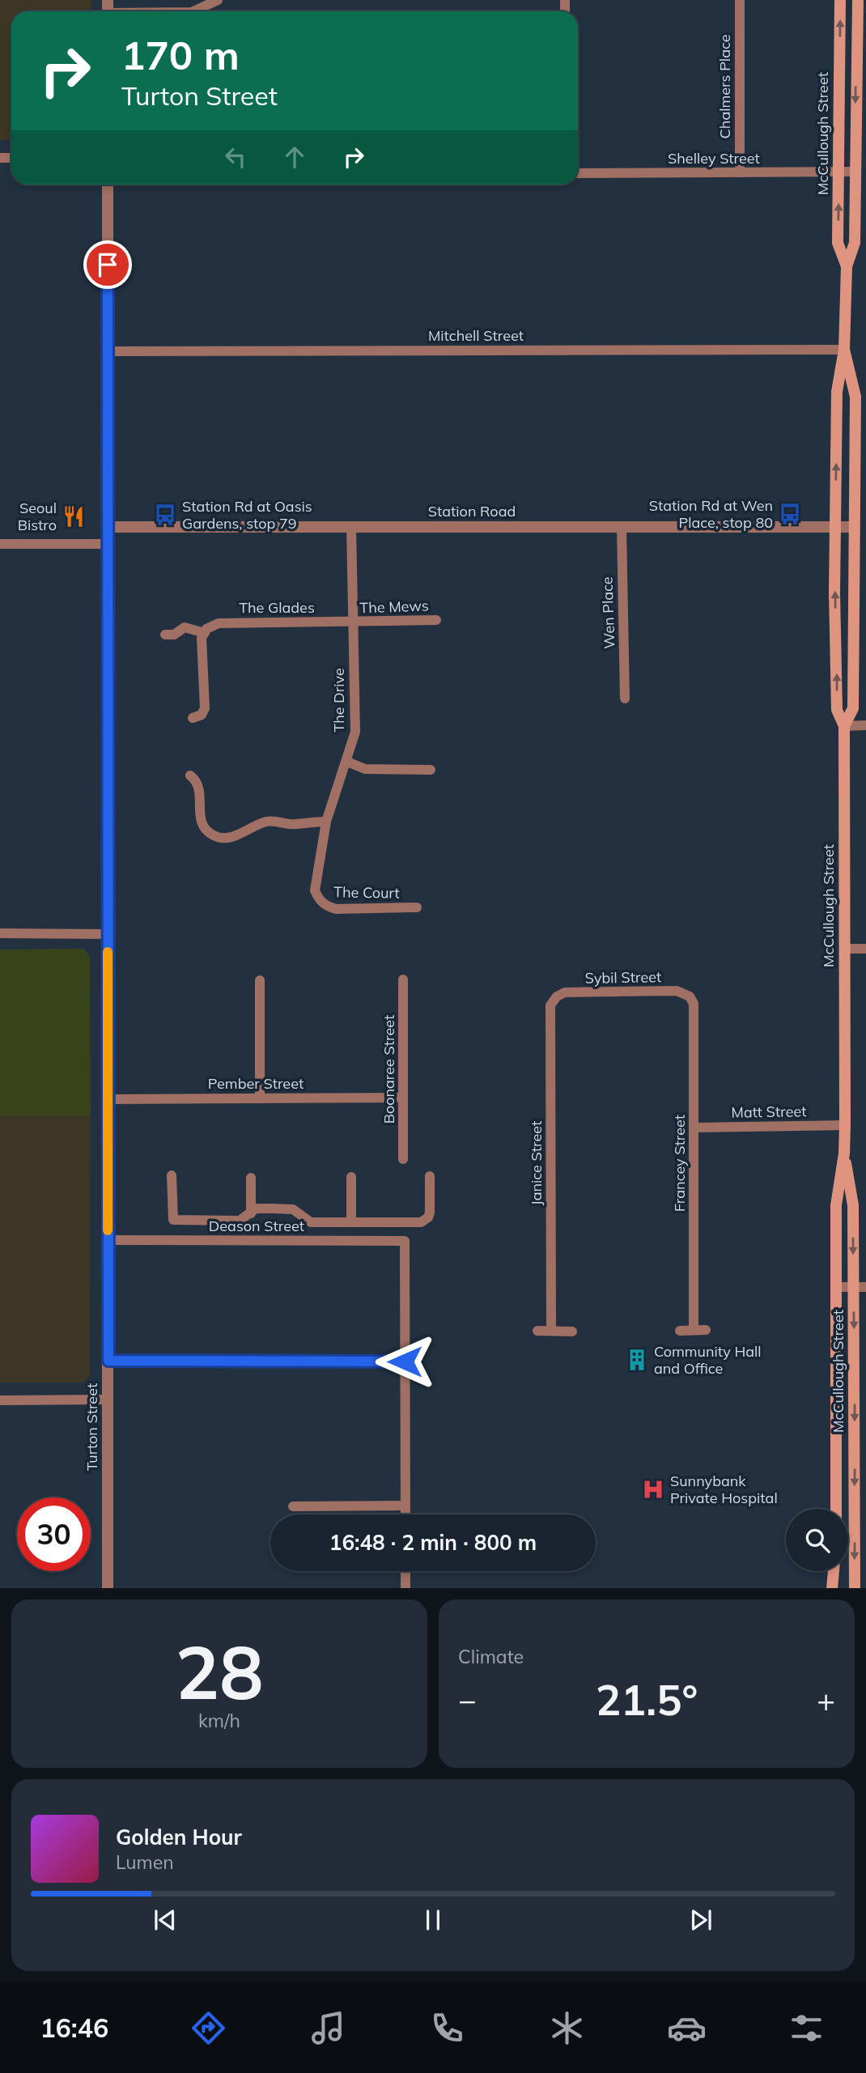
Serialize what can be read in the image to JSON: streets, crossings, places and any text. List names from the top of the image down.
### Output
{
  "streets": {
    "main road": ["McCullough Street"],
    "street": [
      "Chalmers Place",
      "Shelley Street",
      "Mitchell Street",
      "Station Road",
      "The Mews",
      "The Glades",
      "Wen Place",
      "The Drive",
      "The Court",
      "Sybil Street",
      "Boonaree Street",
      "Pember Street",
      "Matt Street",
      "Janice Street",
      "Francey Street",
      "Deason Street",
      "Turton Street"
    ]
  },
  "crossings": [
    ["Chalmers Place", "Shelley Street"],
    ["McCullough Street", "Shelley Street"],
    ["McCullough Street", "Mitchell Street"],
    ["McCullough Street", "Station Road"],
    ["McCullough Street", "Matt Street"],
    ["Mitchell Street", "Turton Street"],
    ["Station Road", "Wen Place"],
    ["Station Road", "The Drive"],
    ["Station Road", "Turton Street"],
    ["The Mews", "The Glades"],
    ["The Mews", "The Drive"],
    ["The Glades", "The Drive"],
    ["The Drive", "The Court"],
    ["Sybil Street", "Janice Street"],
    ["Sybil Street", "Francey Street"],
    ["Boonaree Street", "Pember Street"],
    ["Pember Street", "Turton Street"],
    ["Matt Street", "Francey Street"],
    ["Deason Street", "Turton Street"]
  ],
  "places": {
    "bus stop": ["Station Rd at Wen Place, stop 80", "Station Rd at Oasis Gardens, stop 79"],
    "restaurant": ["Seoul Bistro"],
    "building": ["Community Hall and Office"],
    "hospital": ["Sunnybank Private Hospital"]
  },
  "page": {
    "turn": ["170 m", "Turton Street"],
    "limit": "30",
    "trip": "16:48 · 2 min · 800 m",
    "tile": [
      ["28", "km/h"],
      "Climate"
    ],
    "heat": ["−", "21.5°", "+"],
    "song": ["Golden Hour", "Lumen"],
    "tabs": "16:46"
  }
}
